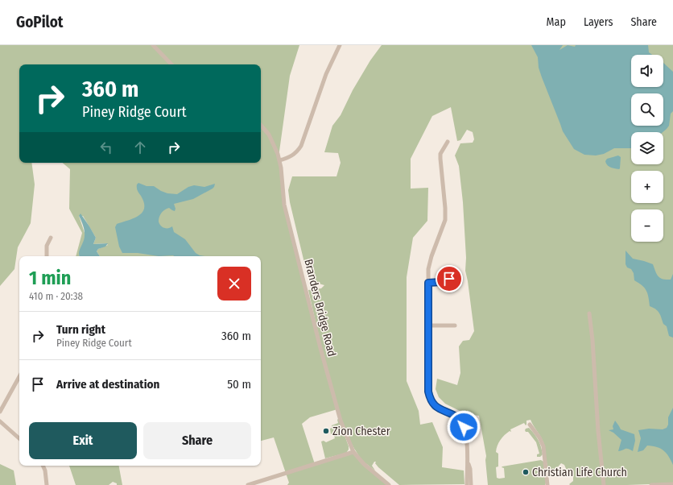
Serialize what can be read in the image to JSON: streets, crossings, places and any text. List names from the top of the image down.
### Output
{
  "streets": {
    "street": ["Branders Bridge Road"]
  },
  "places": ["Zion Chester", "Christian Life Church"],
  "page": {
    "header": "GoPilot",
    "nav": ["Map", "Layers", "Share"],
    "map_buttons": ["+", "−"],
    "turn": ["360 m", "Piney Ridge Court"],
    "heading": ["1 min", "410 m · 20:38"],
    "list": [
      {
        "name": "Turn right",
        "note": "Piney Ridge Court",
        "value": "360 m"
      },
      {
        "name": "Arrive at destination",
        "value": "50 m"
      }
    ],
    "buttons": ["Exit", "Share"]
  }
}
